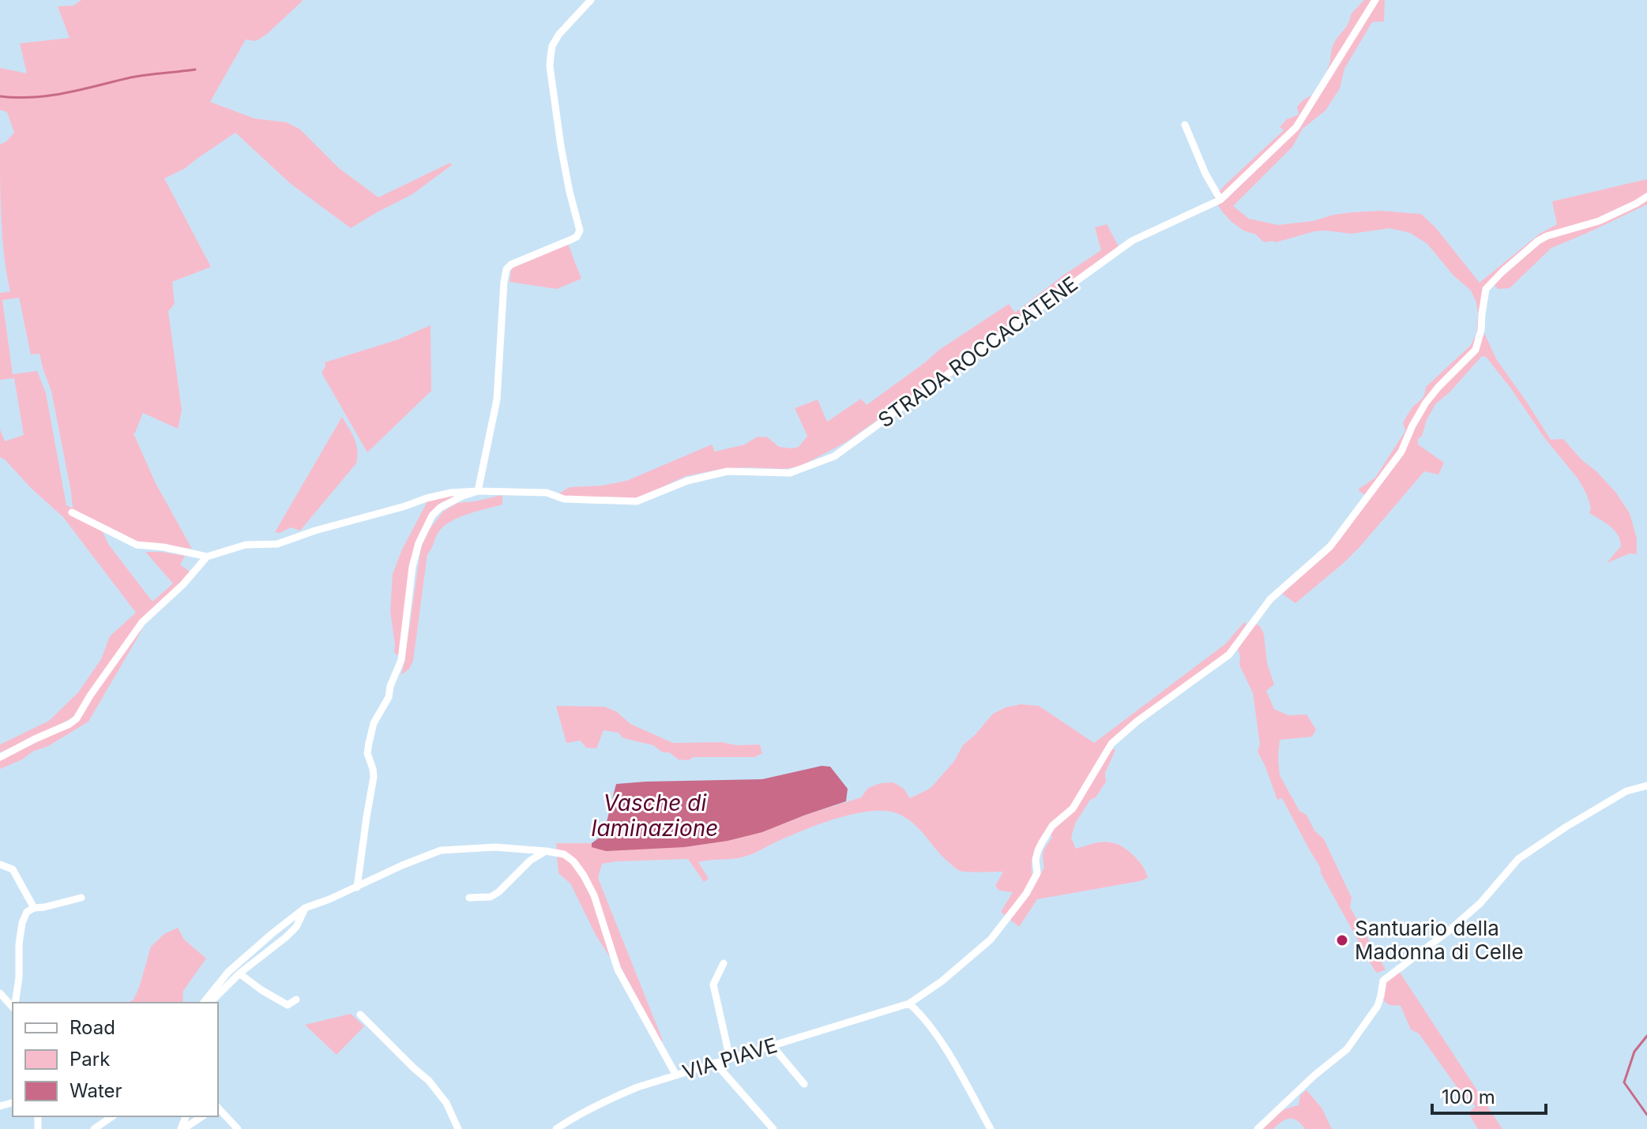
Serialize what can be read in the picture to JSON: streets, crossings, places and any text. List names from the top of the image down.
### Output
{
  "streets": {
    "street": ["STRADA ROCCACATENE", "VIA PIAVE"]
  },
  "water": ["Vasche di laminazione"],
  "places": ["Santuario della Madonna di Celle"],
  "legend": ["Road", "Park", "Water"],
  "scale_bar": "100 m"
}
